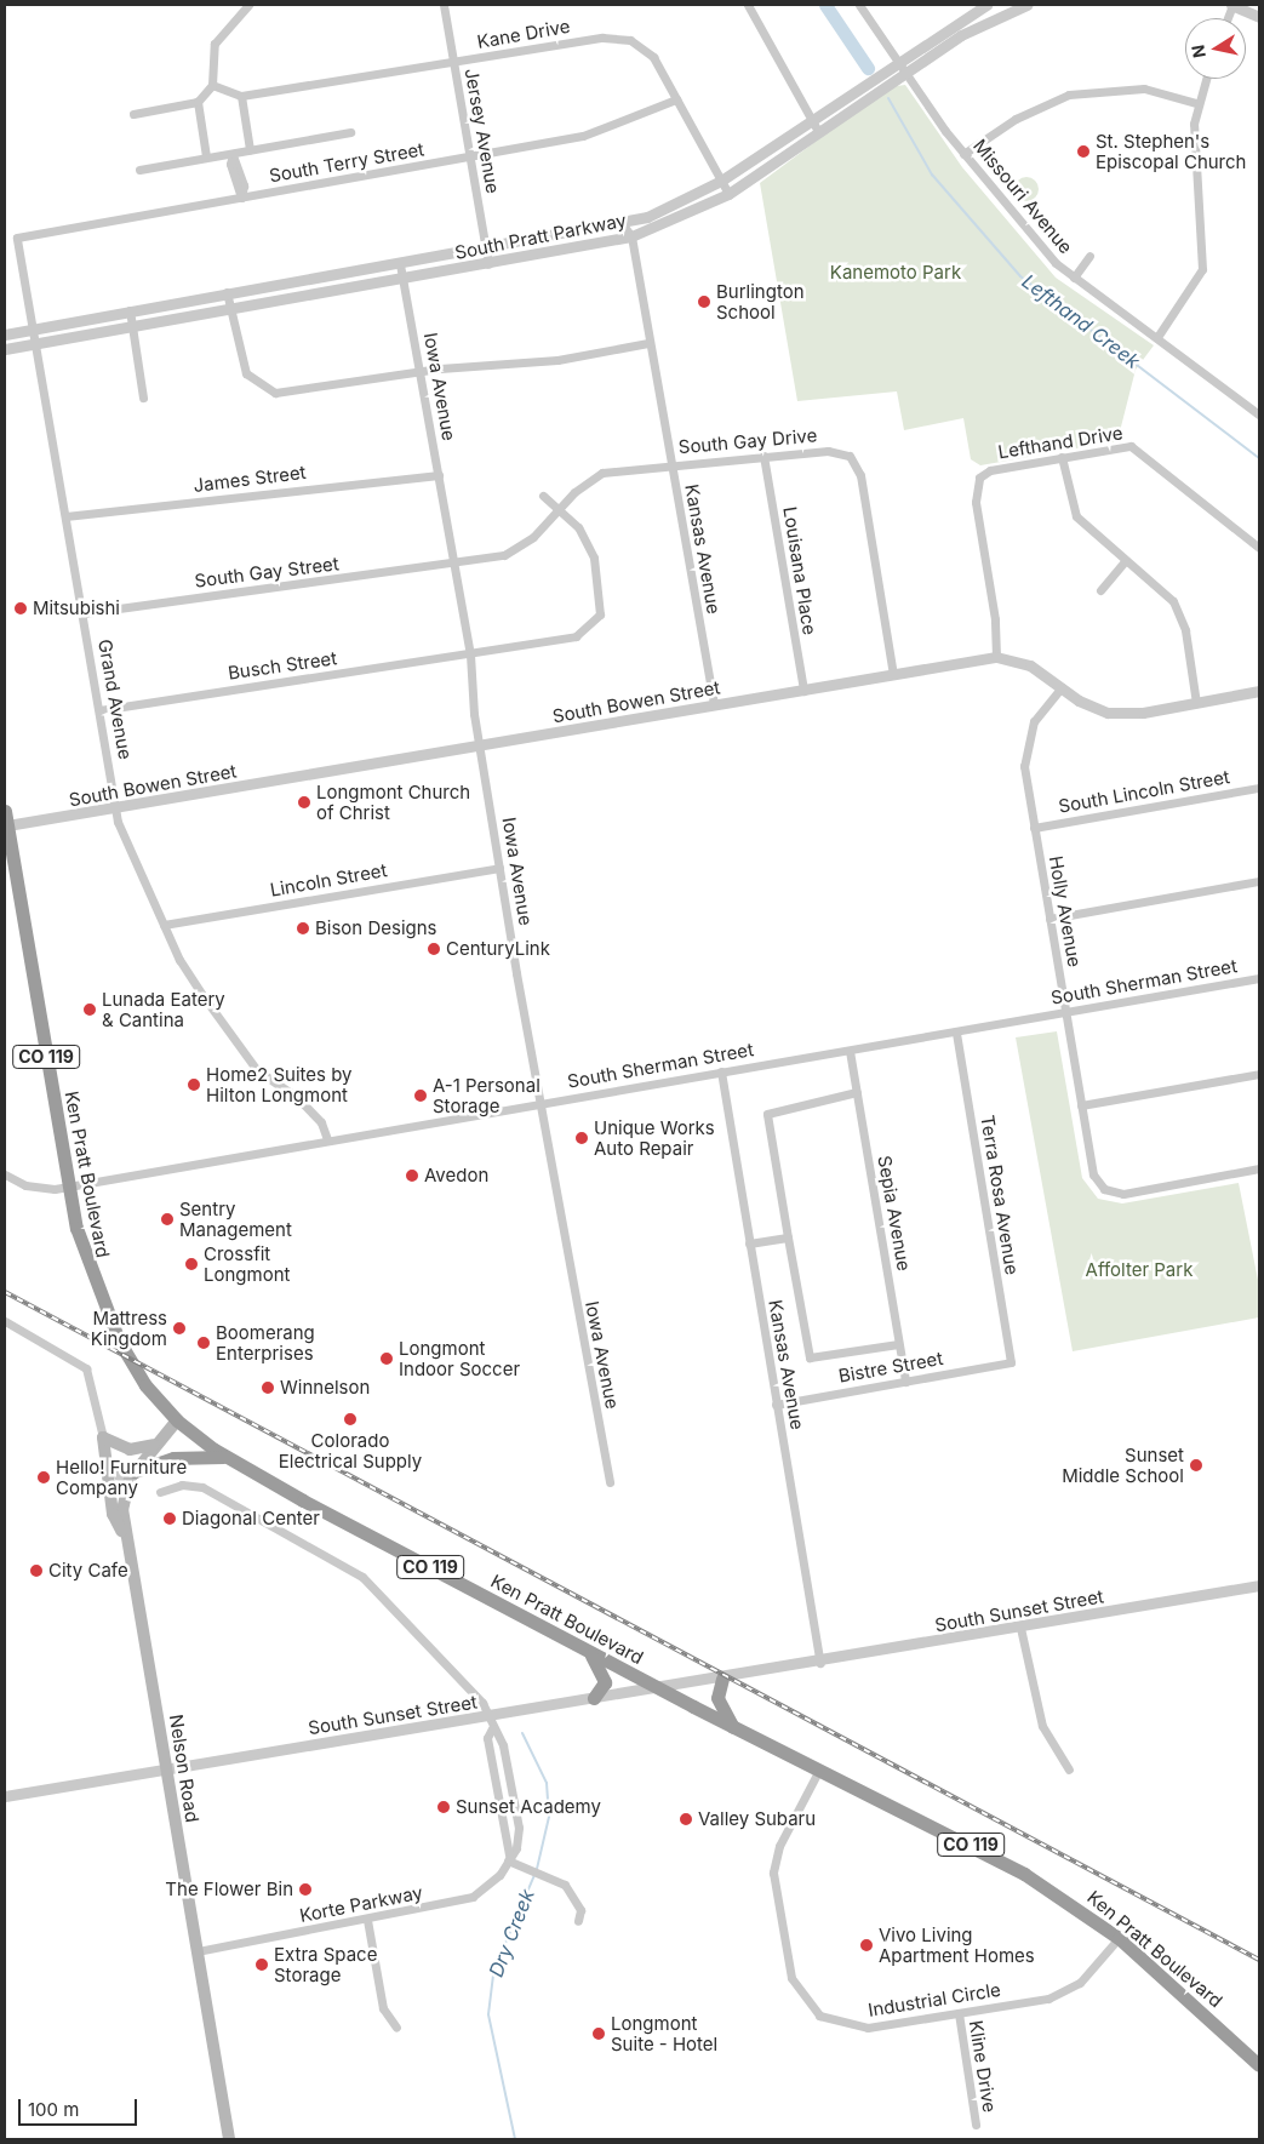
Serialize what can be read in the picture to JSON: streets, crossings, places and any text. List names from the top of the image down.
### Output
{
  "streets": {
    "highway": ["CO 119", "Ken Pratt Boulevard"],
    "main road": ["Nelson Road"],
    "street": [
      "Kane Drive",
      "Jersey Avenue",
      "South Terry Street",
      "Missouri Avenue",
      "South Pratt Parkway",
      "Iowa Avenue",
      "South Gay Drive",
      "Lefthand Drive",
      "James Street",
      "Kansas Avenue",
      "Louisana Place",
      "South Gay Street",
      "Busch Street",
      "Grand Avenue",
      "South Bowen Street",
      "South Lincoln Street",
      "Lincoln Street",
      "Holly Avenue",
      "South Sherman Street",
      "Terra Rosa Avenue",
      "Sepia Avenue",
      "Bistre Street",
      "South Sunset Street",
      "Korte Parkway",
      "Industrial Circle",
      "Kline Drive"
    ]
  },
  "crossings": [
    ["Kane Drive", "Jersey Avenue"],
    ["Kane Drive", "South Terry Street"],
    ["Kane Drive", "South Pratt Parkway"],
    ["Jersey Avenue", "South Terry Street"],
    ["Jersey Avenue", "South Pratt Parkway"],
    ["South Terry Street", "Grand Avenue"],
    ["Missouri Avenue", "South Pratt Parkway"],
    ["South Pratt Parkway", "Iowa Avenue"],
    ["South Pratt Parkway", "Kansas Avenue"],
    ["South Pratt Parkway", "Grand Avenue"],
    ["Iowa Avenue", "South Gay Drive"],
    ["Iowa Avenue", "James Street"],
    ["Iowa Avenue", "South Gay Street"],
    ["Iowa Avenue", "Busch Street"],
    ["Iowa Avenue", "South Bowen Street"],
    ["Iowa Avenue", "Lincoln Street"],
    ["Iowa Avenue", "South Sherman Street"],
    ["South Gay Drive", "Kansas Avenue"],
    ["South Gay Drive", "Louisana Place"],
    ["South Gay Drive", "South Gay Street"],
    ["South Gay Drive", "Busch Street"],
    ["South Gay Drive", "South Bowen Street"],
    ["Lefthand Drive", "South Bowen Street"],
    ["James Street", "Grand Avenue"],
    ["Kansas Avenue", "South Bowen Street"],
    ["Kansas Avenue", "South Sherman Street"],
    ["Kansas Avenue", "Bistre Street"],
    ["Kansas Avenue", "South Sunset Street"],
    ["Louisana Place", "South Bowen Street"],
    ["South Gay Street", "Grand Avenue"],
    ["Busch Street", "Grand Avenue"],
    ["Grand Avenue", "South Bowen Street"],
    ["Grand Avenue", "Lincoln Street"],
    ["Grand Avenue", "South Sherman Street"],
    ["South Bowen Street", "Holly Avenue"],
    ["South Bowen Street", "Ken Pratt Boulevard"],
    ["South Lincoln Street", "Holly Avenue"],
    ["Holly Avenue", "South Sherman Street"],
    ["South Sherman Street", "Ken Pratt Boulevard"],
    ["South Sherman Street", "Terra Rosa Avenue"],
    ["South Sherman Street", "Sepia Avenue"],
    ["Ken Pratt Boulevard", "South Sunset Street"],
    ["Ken Pratt Boulevard", "Industrial Circle"],
    ["Terra Rosa Avenue", "Bistre Street"],
    ["Sepia Avenue", "Bistre Street"],
    ["South Sunset Street", "Nelson Road"],
    ["South Sunset Street", "Korte Parkway"],
    ["Nelson Road", "Korte Parkway"],
    ["Industrial Circle", "Kline Drive"]
  ],
  "water": ["Lefthand Creek", "Dry Creek"],
  "parks": ["Kanemoto Park", "Affolter Park"],
  "places": [
    "St. Stephen's Episcopal Church",
    "Burlington School",
    "Mitsubishi",
    "Longmont Church of Christ",
    "Bison Designs",
    "CenturyLink",
    "Lunada Eatery & Cantina",
    "Home2 Suites by Hilton Longmont",
    "A-1 Personal Storage",
    "Unique Works Auto Repair",
    "Avedon",
    "Sentry Management",
    "Crossfit Longmont",
    "Mattress Kingdom",
    "Boomerang Enterprises",
    "Longmont Indoor Soccer",
    "Winnelson",
    "Colorado Electrical Supply",
    "Sunset Middle School",
    "Hello! Furniture Company",
    "Diagonal Center",
    "City Cafe",
    "Sunset Academy",
    "Valley Subaru",
    "The Flower Bin",
    "Vivo Living Apartment Homes",
    "Extra Space Storage",
    "Longmont Suite - Hotel"
  ],
  "scale_bar": "100 m",
  "north": "left"
}
